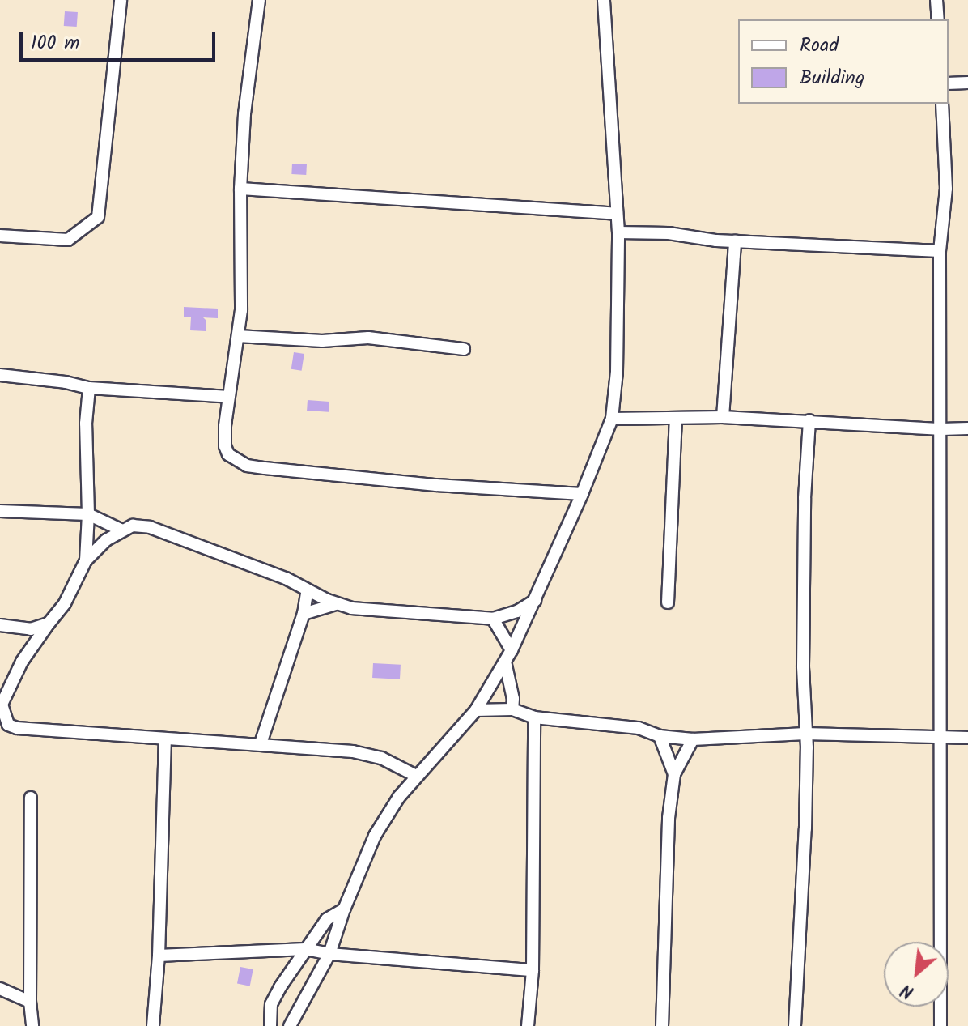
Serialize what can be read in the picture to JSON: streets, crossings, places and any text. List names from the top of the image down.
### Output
{
  "legend": ["Road", "Building"],
  "scale_bar": "100 m",
  "north": "bottom left"
}
